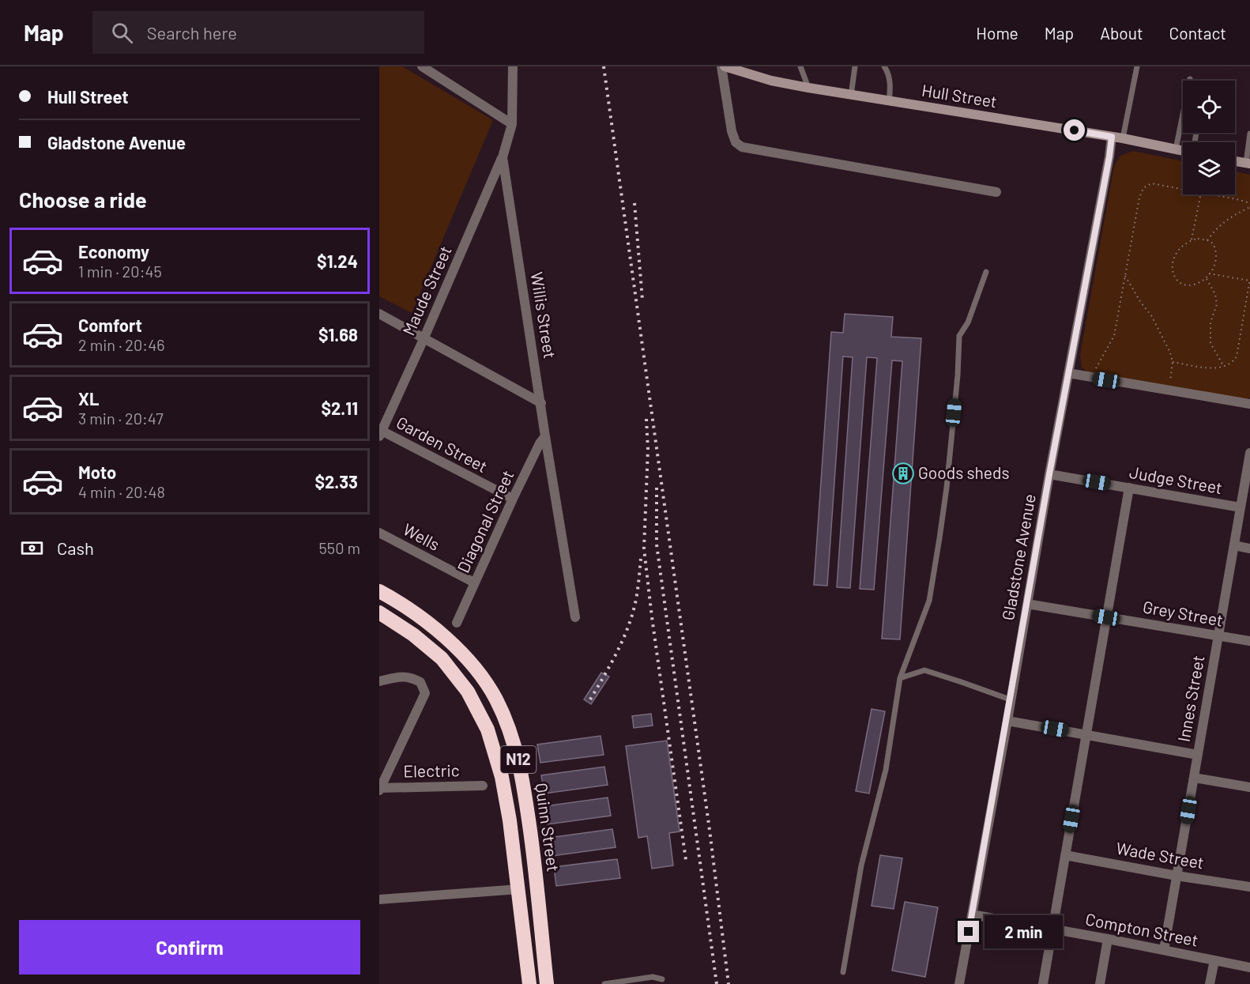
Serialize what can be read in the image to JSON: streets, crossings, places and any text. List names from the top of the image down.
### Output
{
  "streets": {
    "highway": ["N12", "Quinn Street"],
    "street": [
      "Hull Street",
      "Maude Street",
      "Willis Street",
      "Garden Street",
      "Judge Street",
      "Diagonal Street",
      "Wells",
      "Gladstone Avenue",
      "Grey Street",
      "Innes Street",
      "Electric",
      "Wade Street",
      "Compton Street"
    ]
  },
  "crossings": [
    ["Hull Street", "Gladstone Avenue"],
    ["Maude Street", "Willis Street"],
    ["Maude Street", "Garden Street"],
    ["Willis Street", "Diagonal Street"],
    ["Garden Street", "Diagonal Street"],
    ["Judge Street", "Gladstone Avenue"],
    ["Judge Street", "Innes Street"],
    ["Diagonal Street", "Wells"],
    ["Gladstone Avenue", "Grey Street"],
    ["Gladstone Avenue", "Compton Street"],
    ["Grey Street", "Innes Street"],
    ["Innes Street", "Wade Street"],
    ["Innes Street", "Compton Street"]
  ],
  "places": {
    "building": ["Goods sheds"]
  },
  "page": {
    "header": "Map",
    "search": "Search here",
    "nav": [
      "Home",
      "Map",
      "About",
      "Contact"
    ],
    "banner": ["Hull Street", "Gladstone Avenue"],
    "heading": "Choose a ride",
    "list": [
      {
        "name": "Economy",
        "note": "1 min · 20:45",
        "value": "$1.24"
      },
      {
        "name": "Comfort",
        "note": "2 min · 20:46",
        "value": "$1.68"
      },
      {
        "name": "XL",
        "note": "3 min · 20:47",
        "value": "$2.11"
      },
      {
        "name": "Moto",
        "note": "4 min · 20:48",
        "value": "$2.33"
      }
    ],
    "pay": ["Cash", "550 m"],
    "buttons": "Confirm",
    "bubble": "2 min"
  }
}
